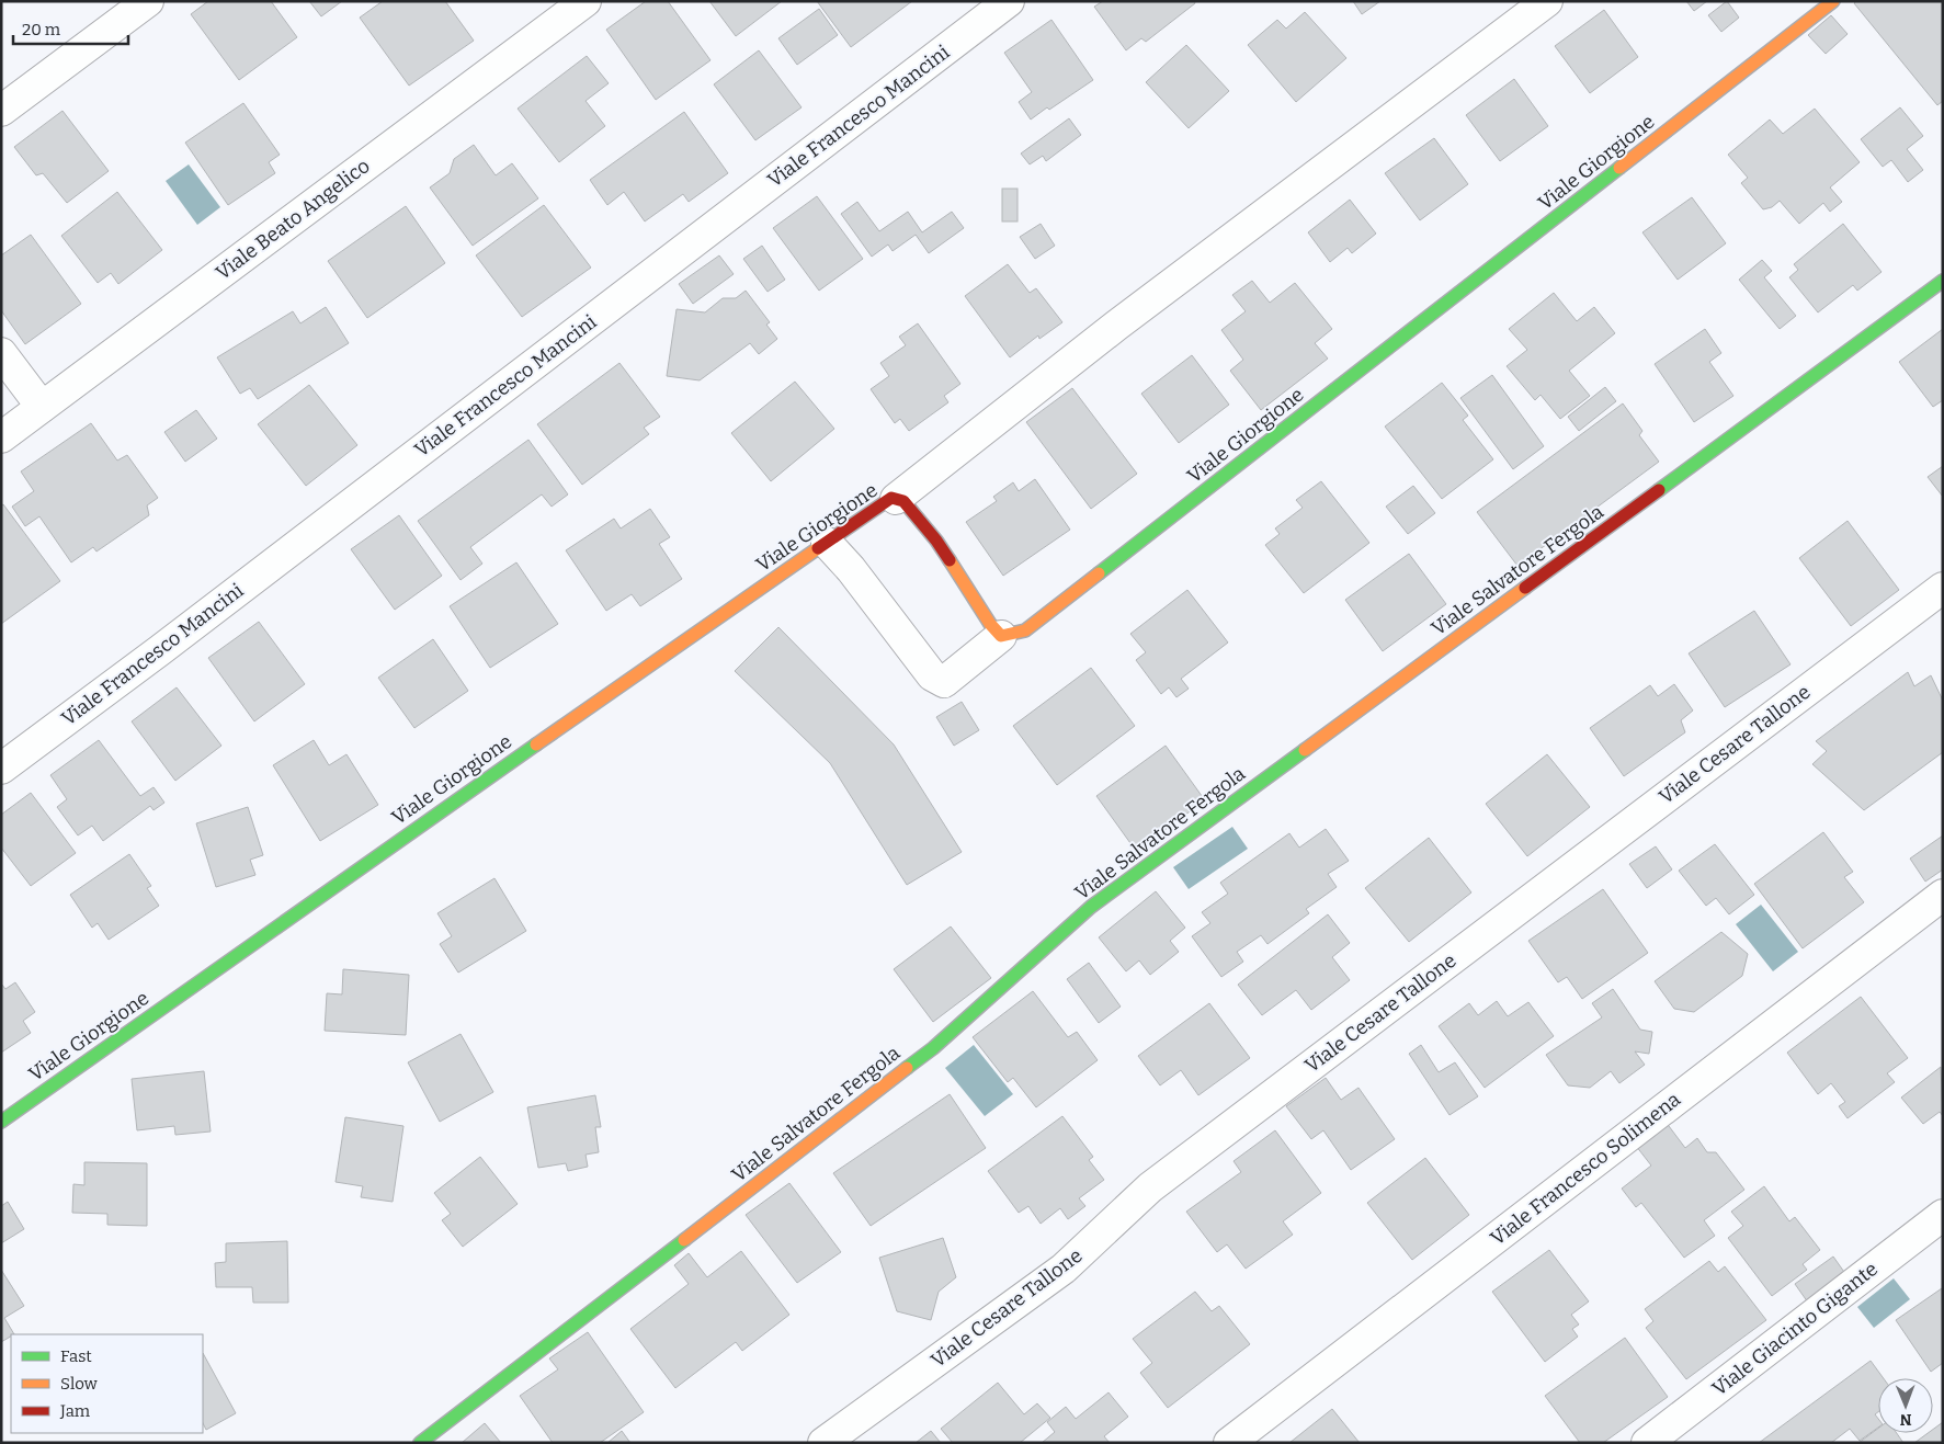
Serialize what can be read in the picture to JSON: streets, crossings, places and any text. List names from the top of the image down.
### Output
{
  "streets": {
    "street": [
      "Viale Francesco Mancini",
      "Viale Giorgione",
      "Viale Beato Angelico",
      "Viale Salvatore Fergola",
      "Viale Cesare Tallone",
      "Viale Francesco Solimena",
      "Viale Giacinto Gigante"
    ]
  },
  "legend": ["Fast", "Slow", "Jam"],
  "scale_bar": "20 m",
  "north": "bottom"
}
